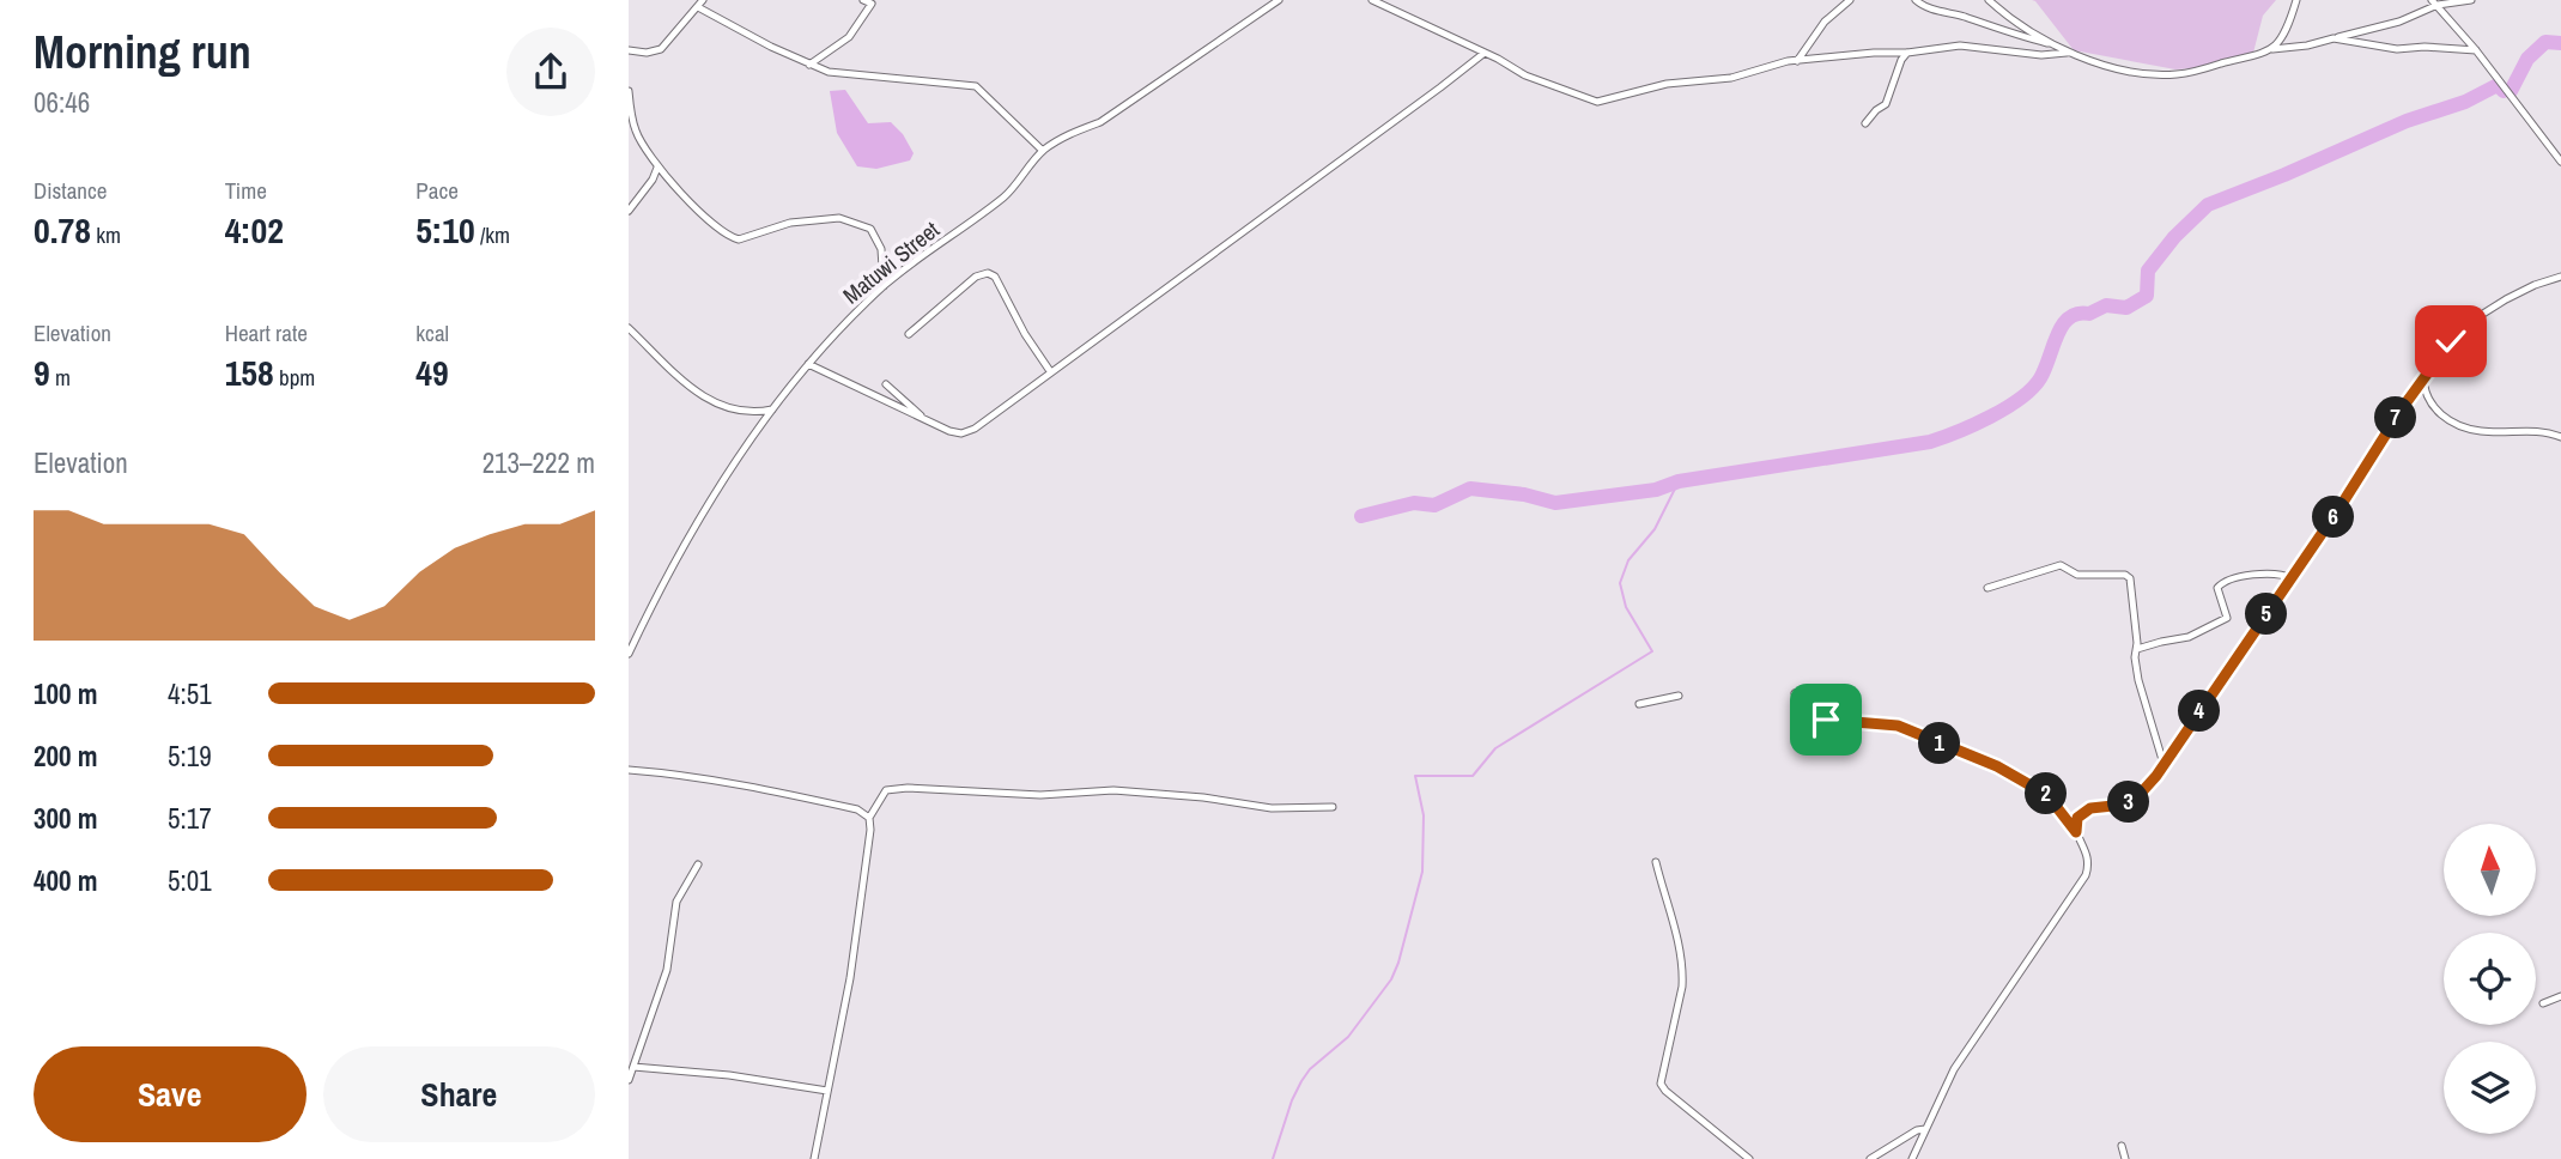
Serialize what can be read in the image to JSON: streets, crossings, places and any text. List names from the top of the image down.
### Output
{
  "streets": {
    "street": ["Matuwi Street"]
  },
  "north": "top",
  "page": {
    "heading": ["Morning run", "06:46"],
    "stats": [
      ["Distance", "0.78 km"],
      ["Time", "4:02"],
      ["Pace", "5:10 /km"],
      ["Elevation", "9 m"],
      ["Heart rate", "158 bpm"],
      ["kcal", "49"]
    ],
    "pins": [
      "7",
      "6",
      "5",
      "4",
      "1",
      "2",
      "3"
    ],
    "chart": ["Elevation", "213–222 m"],
    "list": [
      {
        "name": "100 m",
        "note": "4:51"
      },
      {
        "name": "200 m",
        "note": "5:19"
      },
      {
        "name": "300 m",
        "note": "5:17"
      },
      {
        "name": "400 m",
        "note": "5:01"
      }
    ],
    "buttons": ["Save", "Share"]
  }
}
